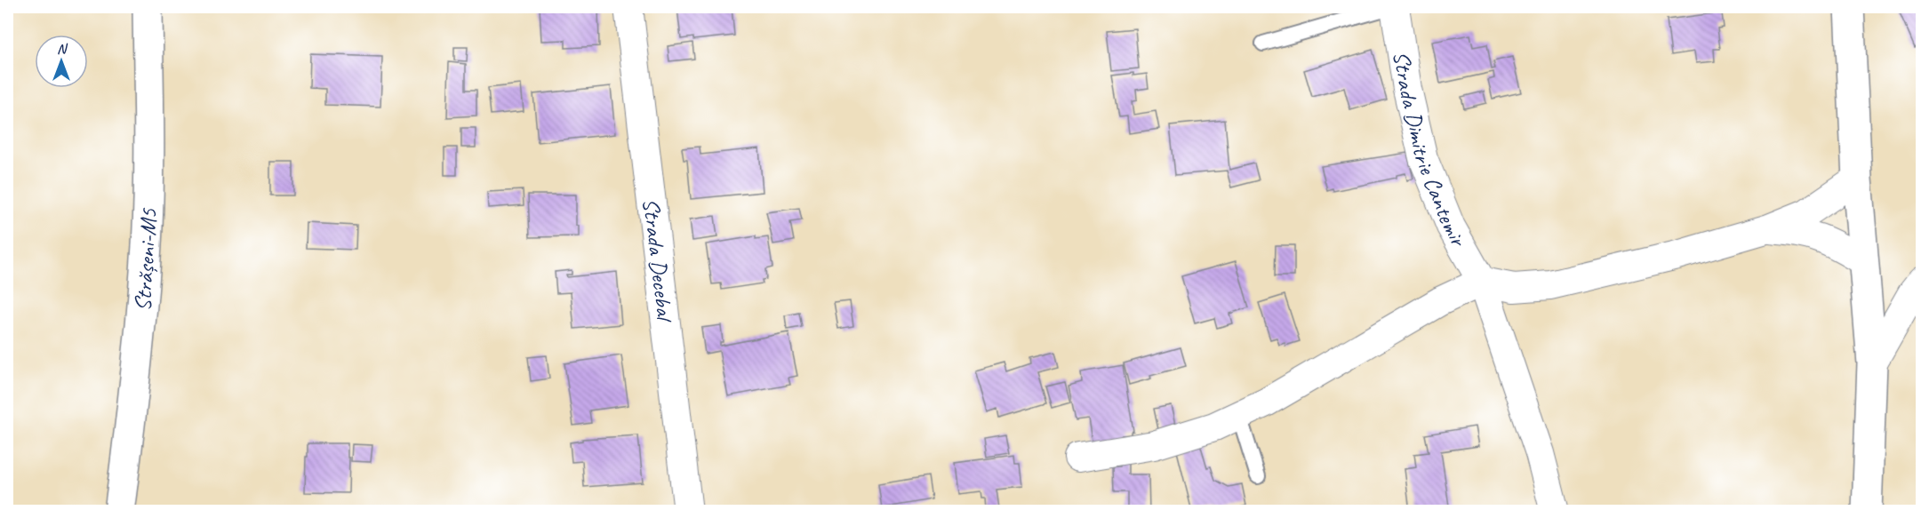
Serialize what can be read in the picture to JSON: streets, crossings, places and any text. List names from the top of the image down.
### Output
{
  "streets": {
    "street": ["Strada Dimitrie Cantemir", "Strășeni-M5", "Strada Decebal"]
  },
  "north": "top"
}
